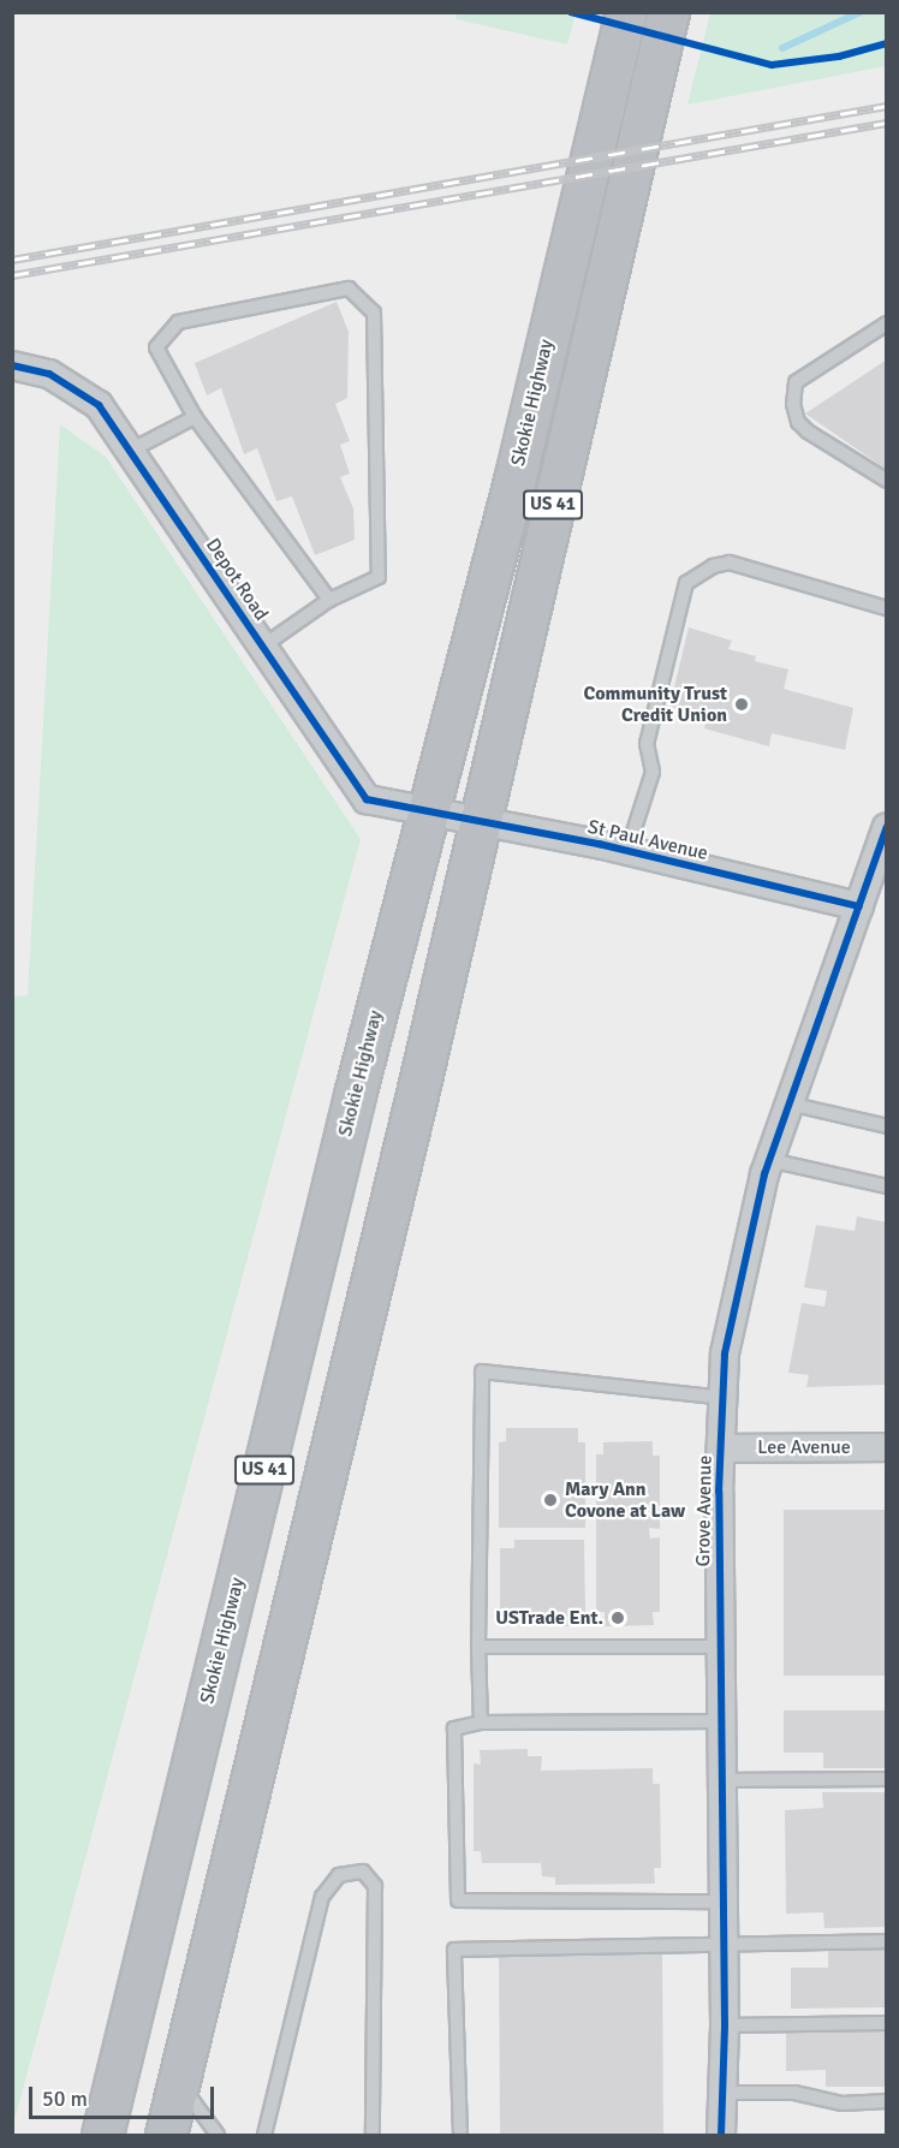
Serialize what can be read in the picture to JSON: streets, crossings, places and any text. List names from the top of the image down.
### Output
{
  "streets": {
    "highway": ["Skokie Highway", "US 41"],
    "street": [
      "Depot Road",
      "St Paul Avenue",
      "Lee Avenue",
      "Grove Avenue"
    ]
  },
  "crossings": [
    ["Skokie Highway", "Depot Road"],
    ["Skokie Highway", "St Paul Avenue"],
    ["US 41", "St Paul Avenue"],
    ["Depot Road", "St Paul Avenue"],
    ["St Paul Avenue", "Grove Avenue"],
    ["Lee Avenue", "Grove Avenue"]
  ],
  "places": ["Community Trust Credit Union", "Mary Ann Covone at Law", "USTrade Ent."],
  "scale_bar": "50 m"
}
